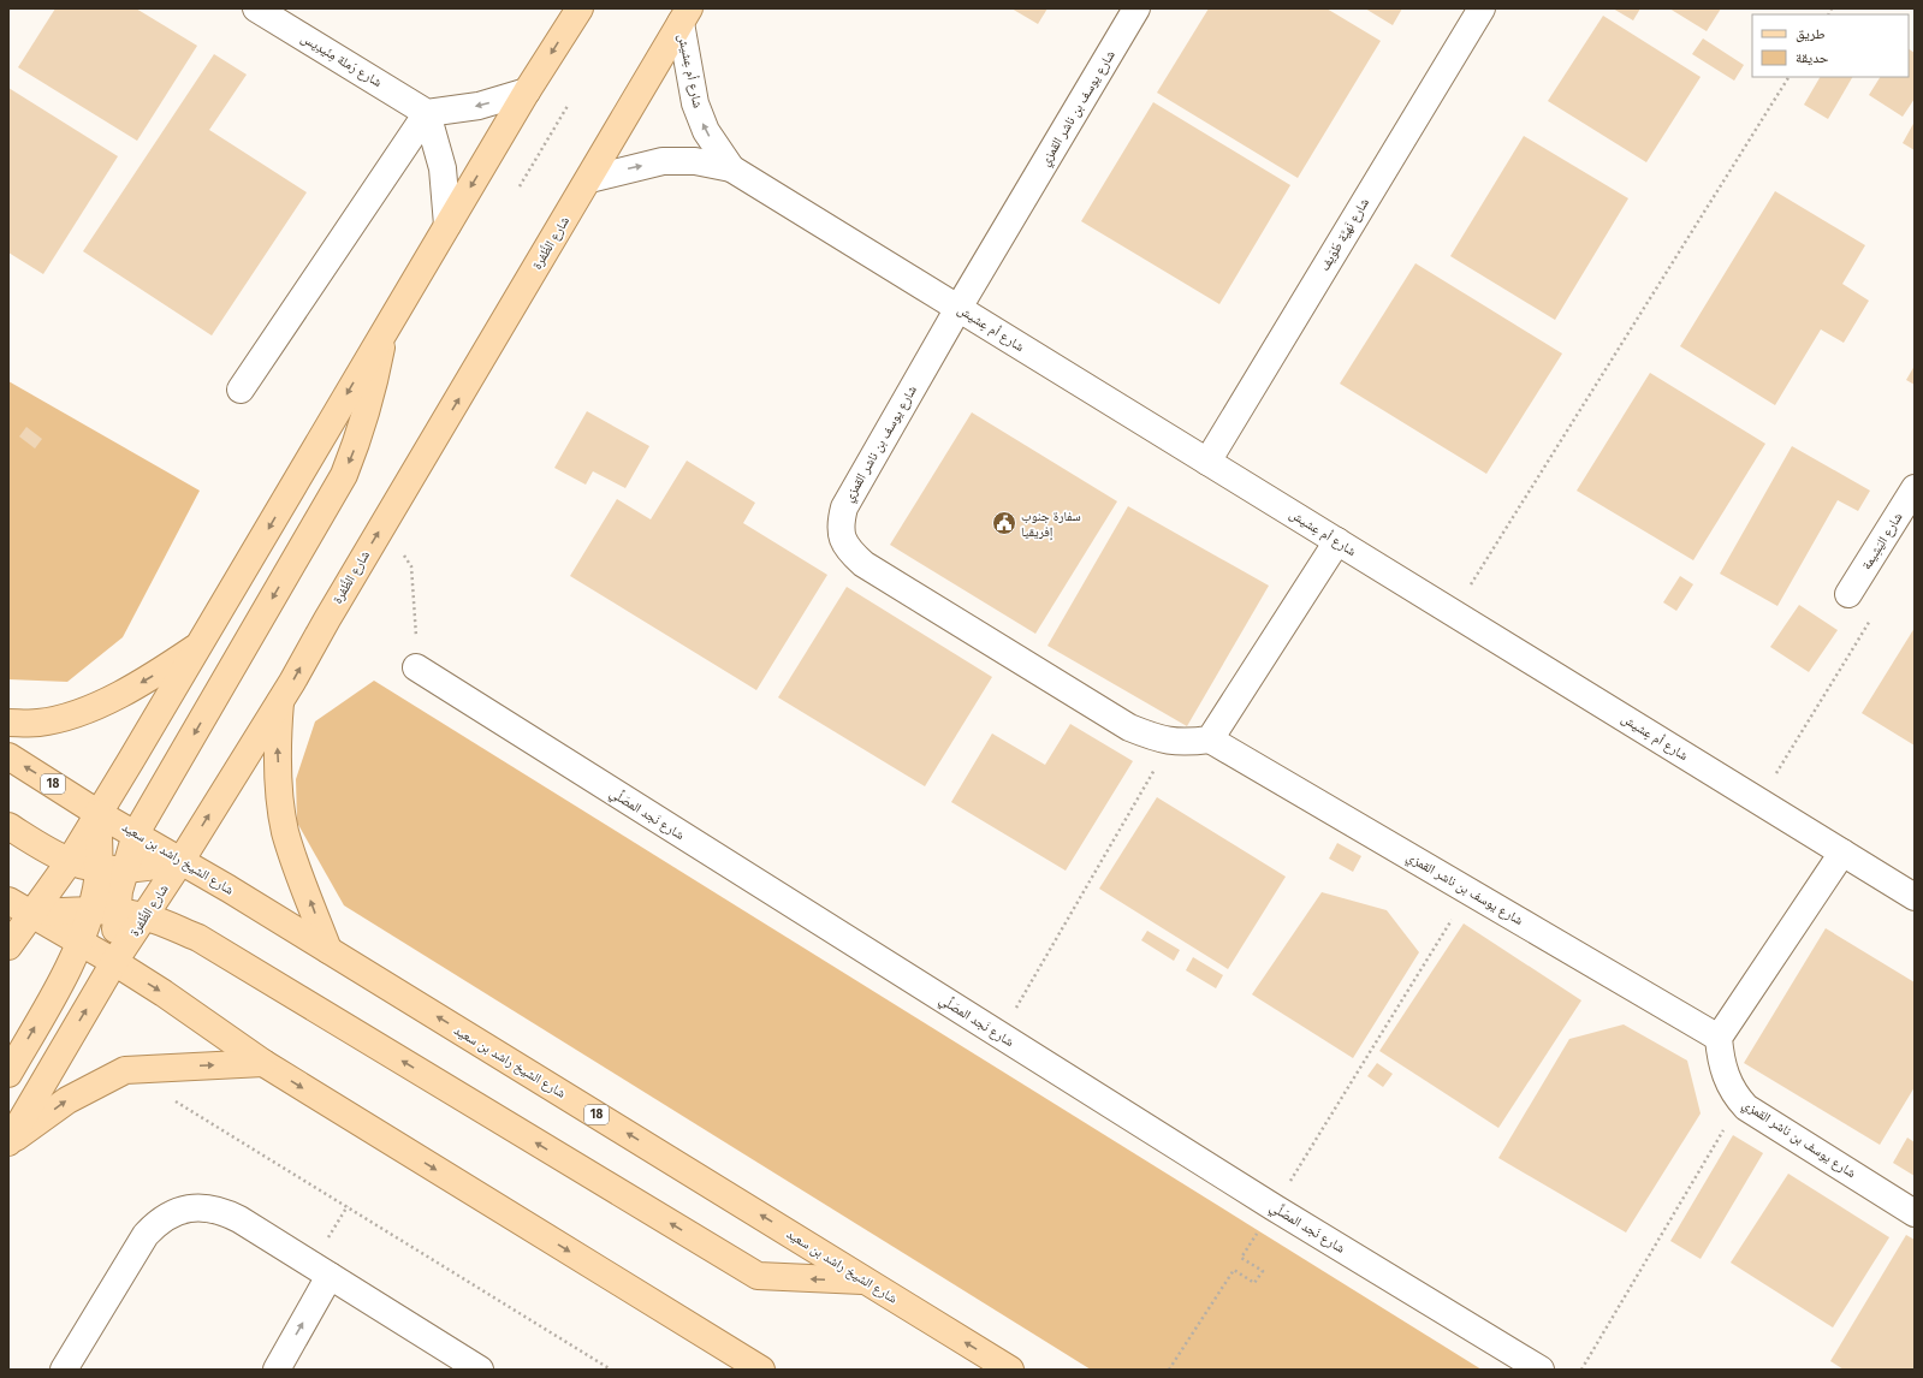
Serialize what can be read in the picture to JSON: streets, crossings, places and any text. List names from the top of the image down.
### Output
{
  "streets": {
    "main road": ["شارع الظَّفرة", "18", "شارع الشيخ راشد بن سعيد"],
    "street": [
      "شارع رَملة مِنَيدِيس",
      "شارع أم عِشيش",
      "شارع يوسف بن ناشر القمزي",
      "شارع نَهيَّة طَوَيف",
      "شارع اليَشِيمة",
      "شارع نَجد المصَلِّي"
    ]
  },
  "crossings": [
    ["شارع أم عِشيش", "شارع يوسف بن ناشر القمزي"],
    ["شارع أم عِشيش", "شارع نَهيَّة طَوَيف"],
    ["شارع أم عِشيش", "شارع الظَّفرة"],
    ["شارع الظَّفرة", "شارع الشيخ راشد بن سعيد"]
  ],
  "places": {
    "public building": ["سفارة جنوب إفريقيا"]
  },
  "legend": ["طريق", "حديقة"]
}
